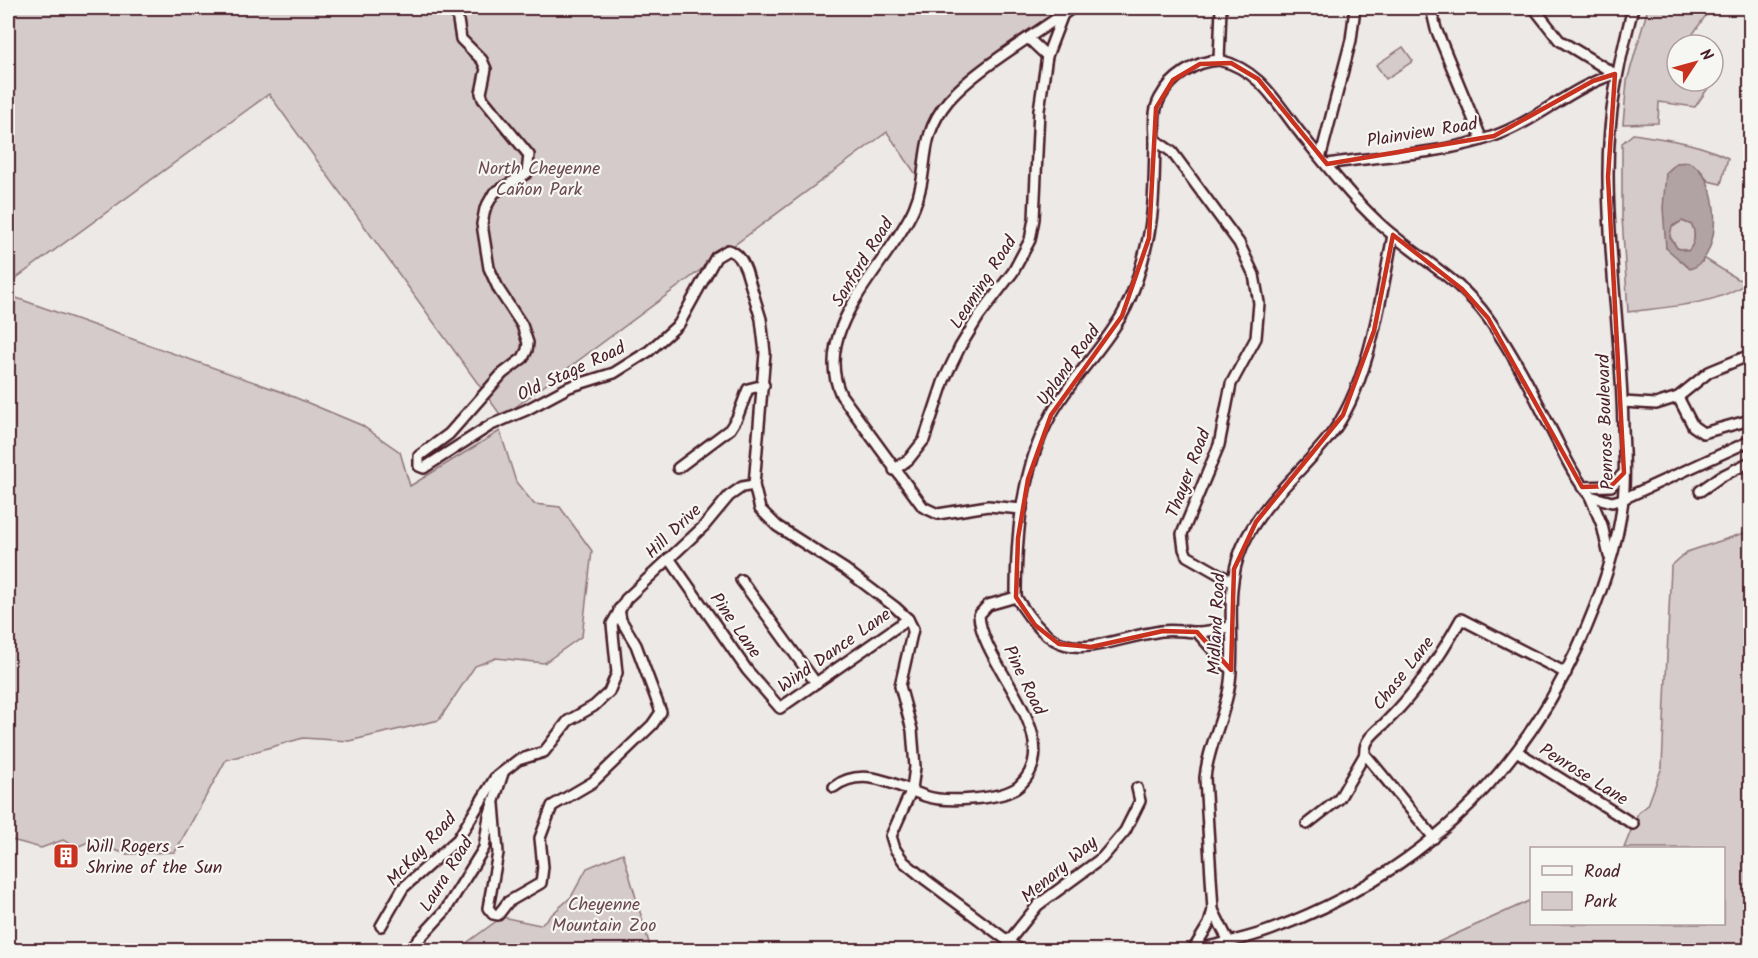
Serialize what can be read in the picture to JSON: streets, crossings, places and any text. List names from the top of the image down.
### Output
{
  "streets": {
    "street": [
      "Plainview Road",
      "Sanford Road",
      "Leaming Road",
      "Upland Road",
      "Old Stage Road",
      "Penrose Boulevard",
      "Thayer Road",
      "Hill Drive",
      "Midland Road",
      "Pine Lane",
      "Wind Dance Lane",
      "Chase Lane",
      "Pine Road",
      "Penrose Lane",
      "McKay Road",
      "Menary Way",
      "Laura Road"
    ]
  },
  "crossings": [
    ["Plainview Road", "Penrose Boulevard"],
    ["Sanford Road", "Leaming Road"],
    ["Sanford Road", "Upland Road"],
    ["Upland Road", "Thayer Road"],
    ["Upland Road", "Pine Road"],
    ["Old Stage Road", "Hill Drive"],
    ["Old Stage Road", "Wind Dance Lane"],
    ["Penrose Boulevard", "Midland Road"],
    ["Penrose Boulevard", "Chase Lane"],
    ["Penrose Boulevard", "Penrose Lane"],
    ["Thayer Road", "Midland Road"],
    ["Hill Drive", "Pine Lane"],
    ["Hill Drive", "McKay Road"],
    ["Pine Lane", "Wind Dance Lane"],
    ["McKay Road", "Laura Road"]
  ],
  "parks": ["North Cheyenne Cañon Park", "Cheyenne Mountain Zoo"],
  "places": {
    "building": ["Will Rogers - Shrine of the Sun"]
  },
  "legend": ["Road", "Park"],
  "north": "top right"
}
